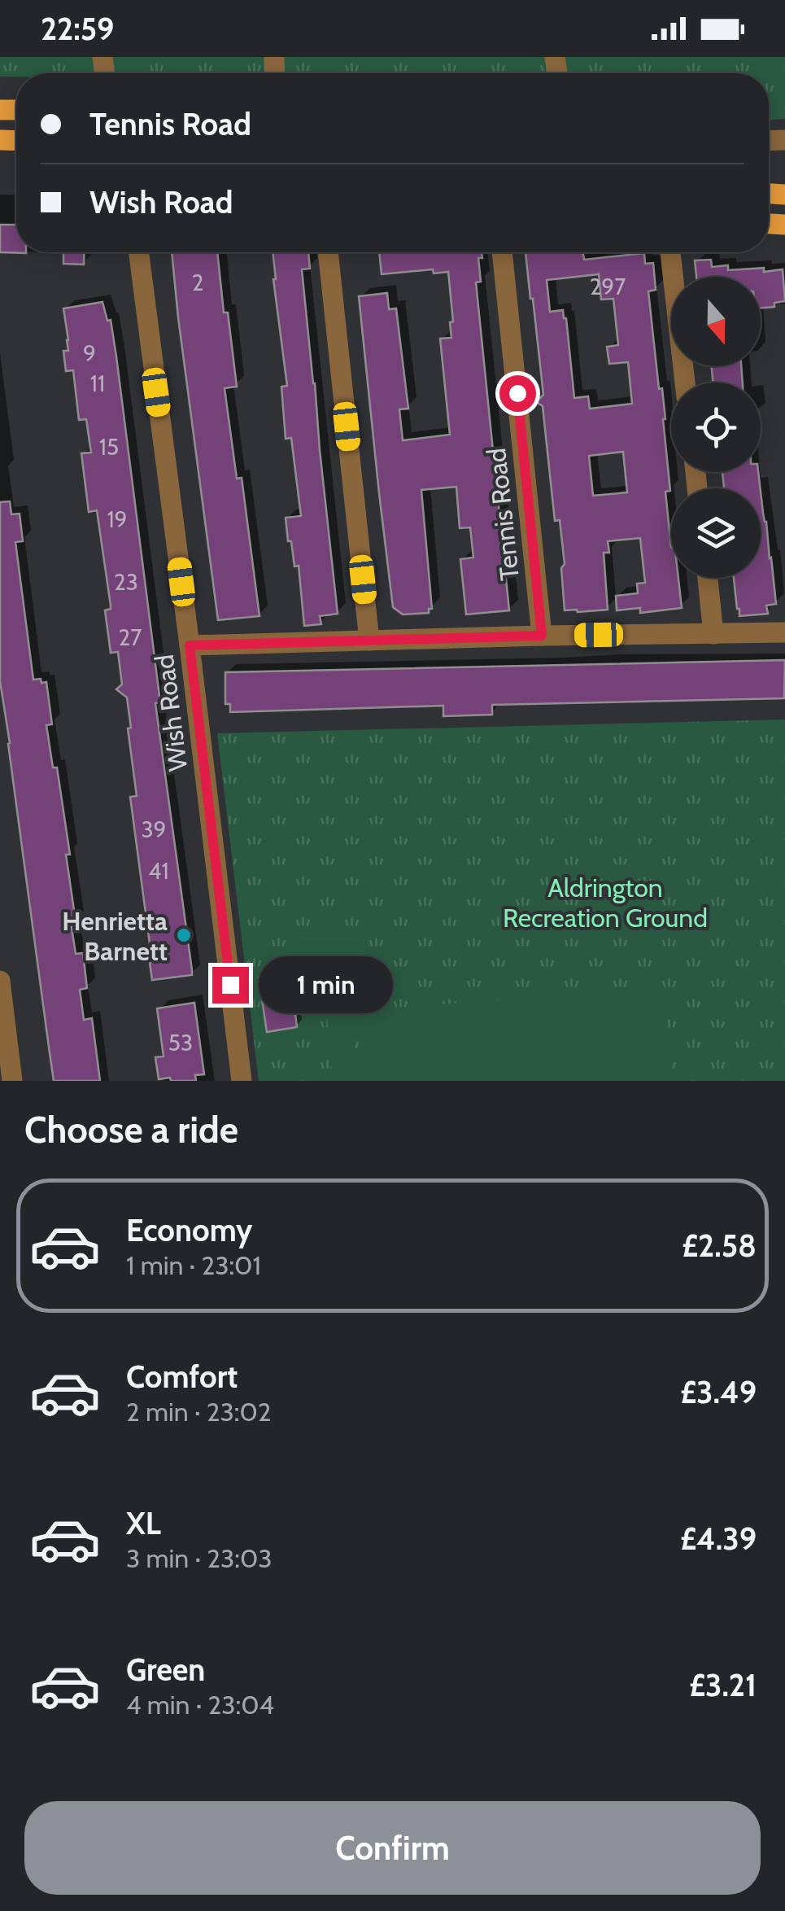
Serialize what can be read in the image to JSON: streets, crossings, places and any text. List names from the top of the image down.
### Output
{
  "streets": {
    "street": ["Tennis Road", "Wish Road"]
  },
  "parks": ["Aldrington Recreation Ground"],
  "places": ["Henrietta Barnett"],
  "house_numbers": [
    "2",
    "297",
    "9",
    "11",
    "15",
    "19",
    "23",
    "27",
    "39",
    "41",
    "53"
  ],
  "north": "bottom",
  "page": {
    "status": "22:59",
    "banner": ["Tennis Road", "Wish Road"],
    "bubble": "1 min",
    "heading": "Choose a ride",
    "list": [
      {
        "name": "Economy",
        "note": "1 min · 23:01",
        "value": "£2.58"
      },
      {
        "name": "Comfort",
        "note": "2 min · 23:02",
        "value": "£3.49"
      },
      {
        "name": "XL",
        "note": "3 min · 23:03",
        "value": "£4.39"
      },
      {
        "name": "Green",
        "note": "4 min · 23:04",
        "value": "£3.21"
      }
    ],
    "buttons": "Confirm"
  }
}
